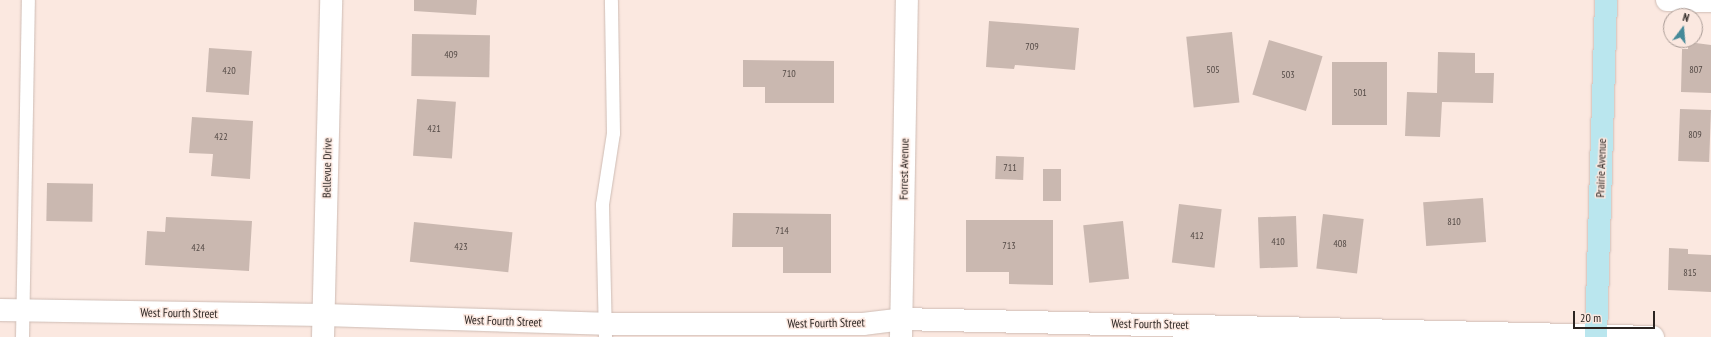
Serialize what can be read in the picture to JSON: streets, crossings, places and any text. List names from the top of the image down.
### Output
{
  "streets": {
    "street": [
      "Bellevue Drive",
      "Prairie Avenue",
      "Forrest Avenue",
      "West Fourth Street"
    ]
  },
  "crossings": [
    ["Bellevue Drive", "West Fourth Street"],
    ["Prairie Avenue", "West Fourth Street"],
    ["Forrest Avenue", "West Fourth Street"]
  ],
  "house_numbers": [
    "709",
    "409",
    "505",
    "807",
    "420",
    "710",
    "503",
    "501",
    "421",
    "809",
    "422",
    "711",
    "810",
    "714",
    "412",
    "410",
    "408",
    "713",
    "423",
    "424",
    "815"
  ],
  "scale_bar": "20 m",
  "north": "top"
}
